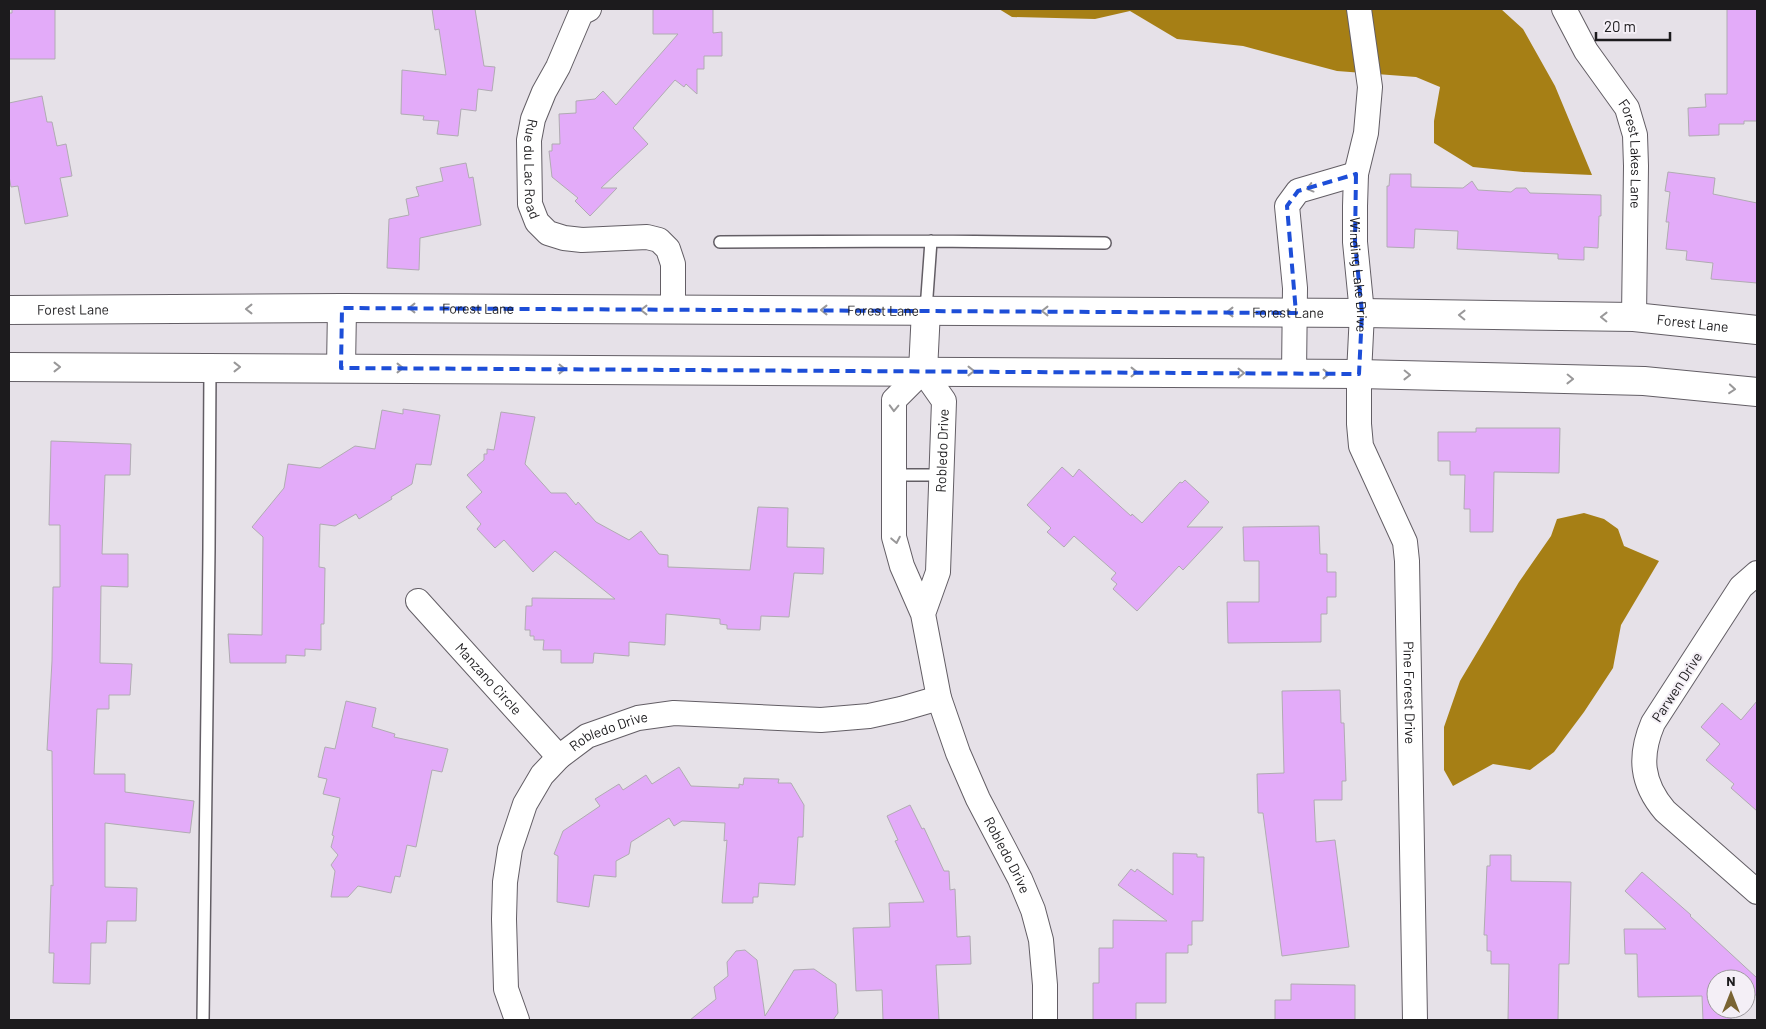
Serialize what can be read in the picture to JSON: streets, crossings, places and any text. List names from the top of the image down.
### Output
{
  "streets": {
    "main road": ["Forest Lane"],
    "street": [
      "Forest Lakes Lane",
      "Rue du Lac Road",
      "Winding Lake Drive",
      "Robledo Drive",
      "Manzano Circle",
      "Parwen Drive",
      "Pine Forest Drive"
    ]
  },
  "crossings": [
    ["Forest Lakes Lane", "Forest Lane"],
    ["Rue du Lac Road", "Forest Lane"],
    ["Winding Lake Drive", "Forest Lane"],
    ["Winding Lake Drive", "Pine Forest Drive"],
    ["Robledo Drive", "Manzano Circle"]
  ],
  "scale_bar": "20 m",
  "north": "top"
}
